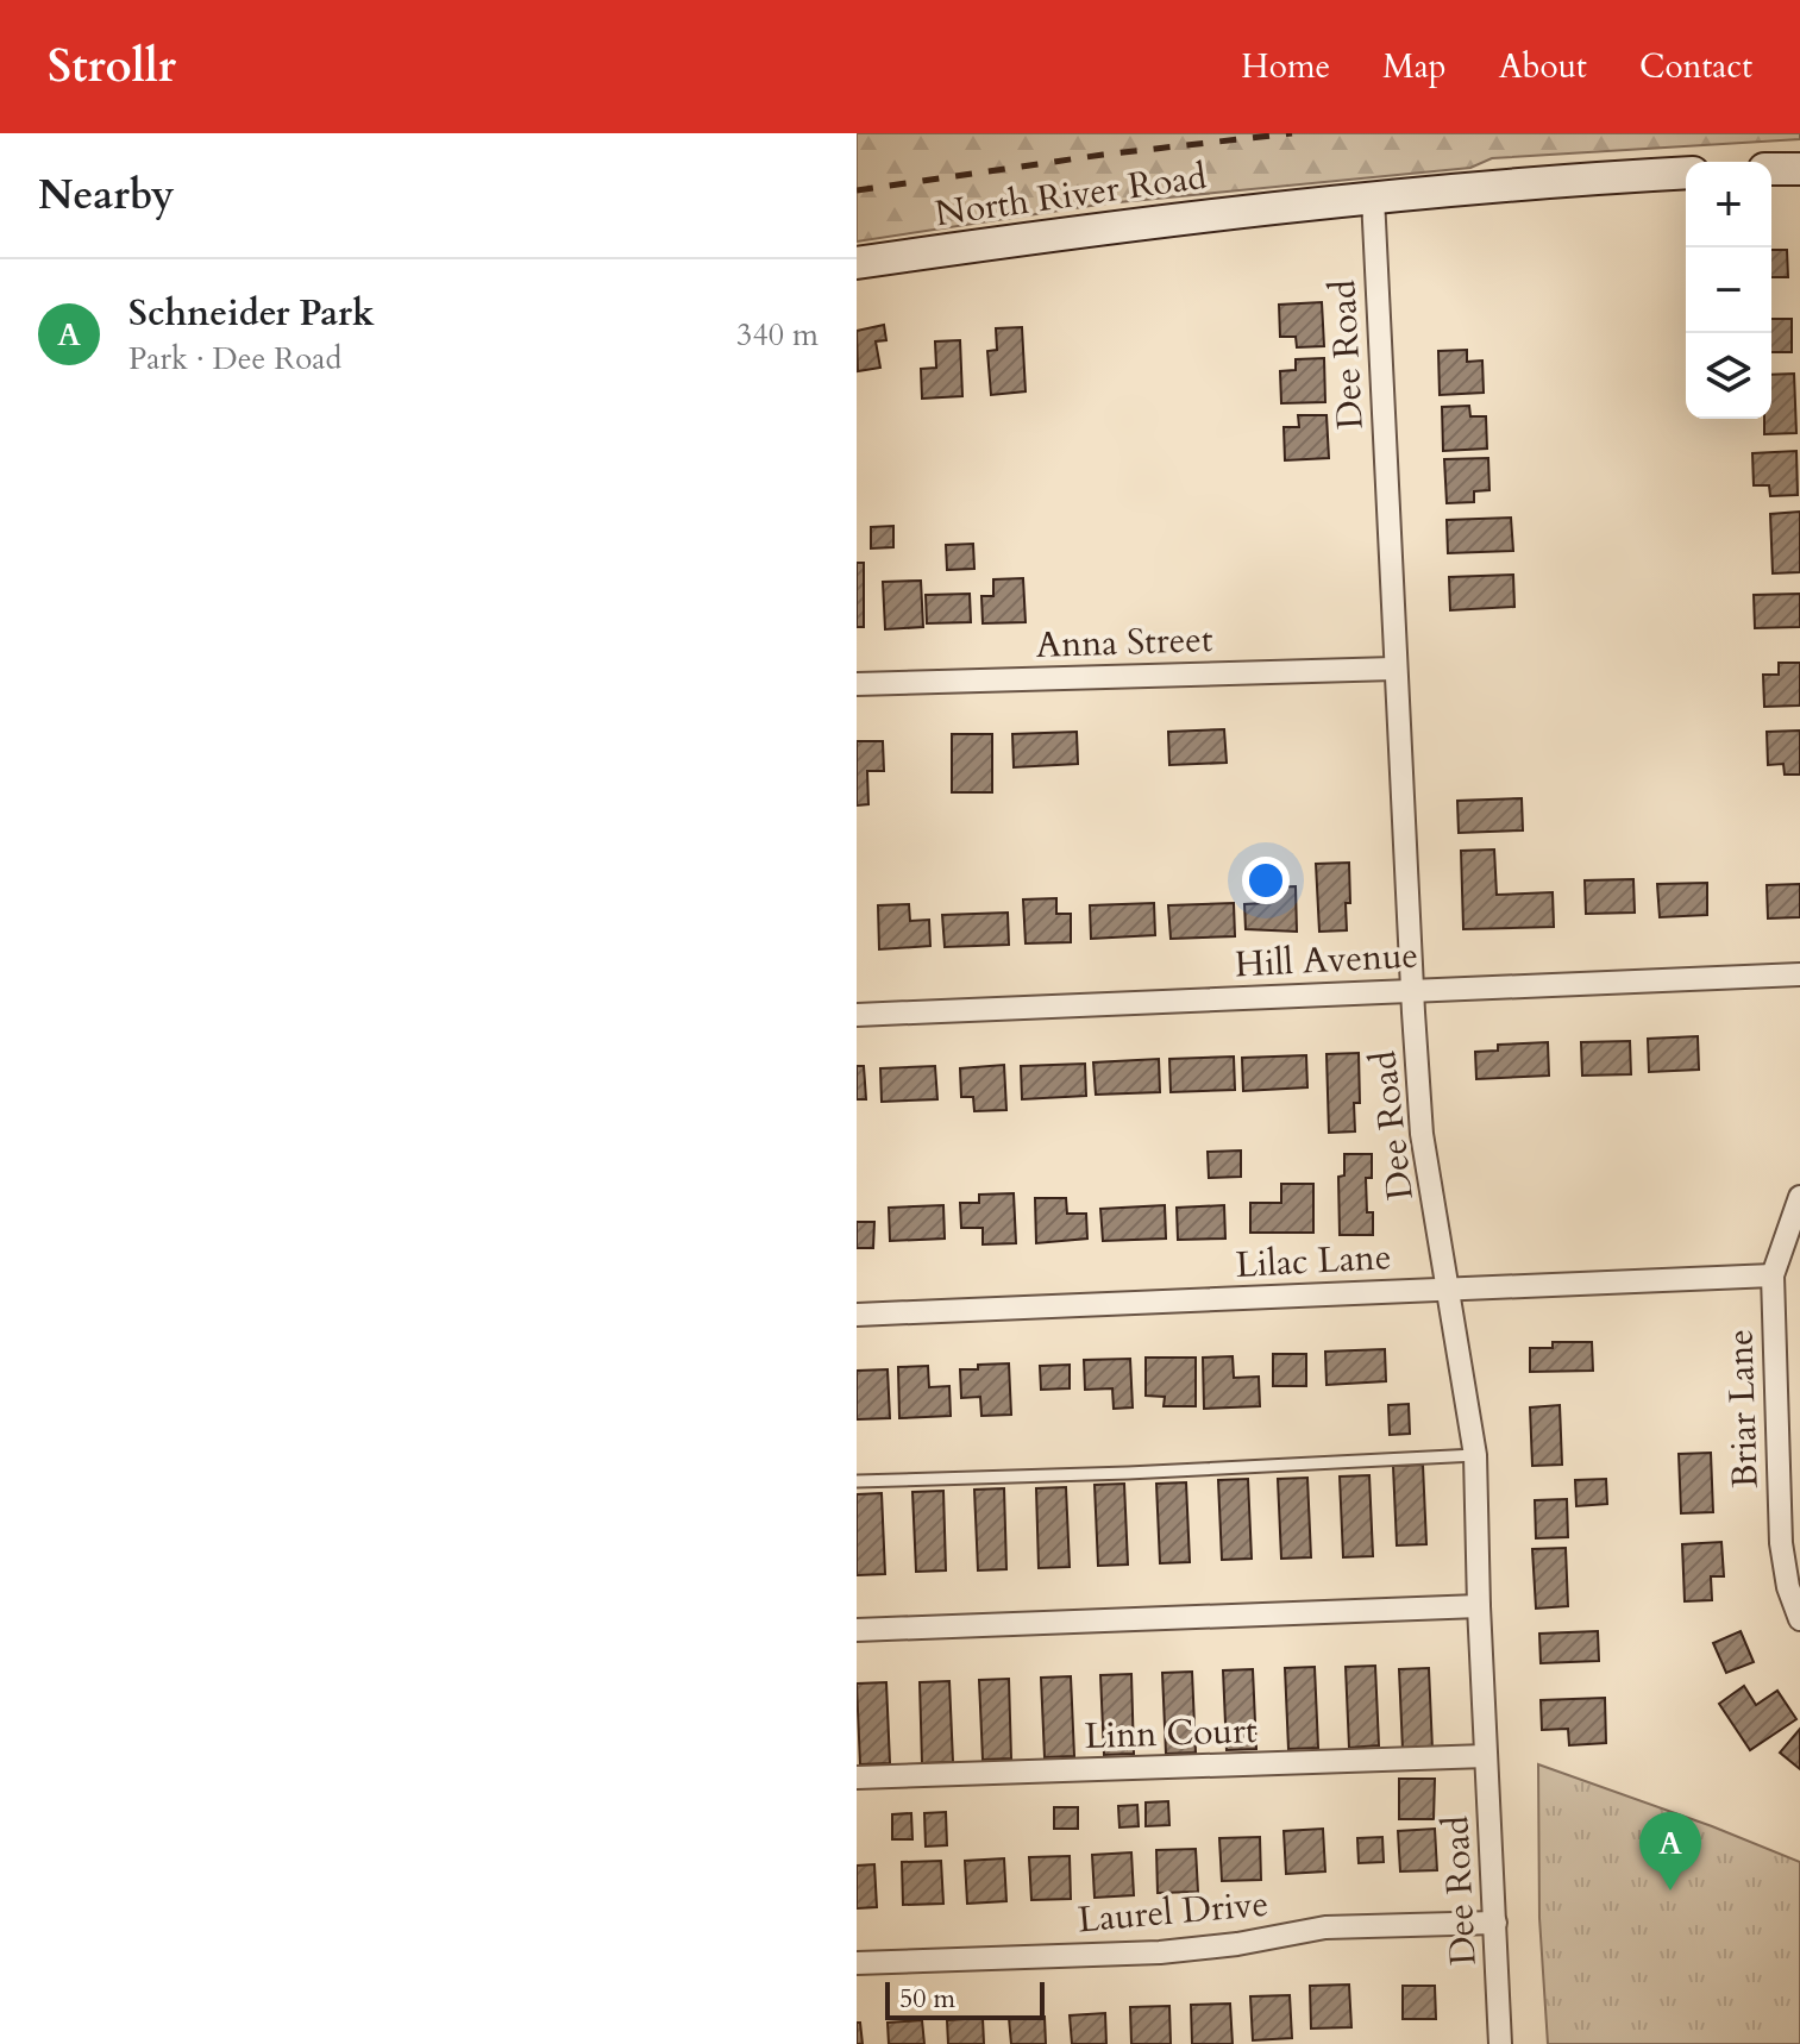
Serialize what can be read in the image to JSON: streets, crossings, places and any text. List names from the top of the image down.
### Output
{
  "streets": {
    "main road": ["North River Road"],
    "street": [
      "Dee Road",
      "Anna Street",
      "Hill Avenue",
      "Lilac Lane",
      "Briar Lane",
      "Linn Court",
      "Laurel Drive"
    ]
  },
  "crossings": [
    ["North River Road", "Dee Road"],
    ["Dee Road", "Anna Street"],
    ["Dee Road", "Hill Avenue"],
    ["Dee Road", "Lilac Lane"],
    ["Dee Road", "Linn Court"],
    ["Dee Road", "Laurel Drive"],
    ["Lilac Lane", "Briar Lane"]
  ],
  "scale_bar": "50 m",
  "page": {
    "header": "Strollr",
    "nav": [
      "Home",
      "Map",
      "About",
      "Contact"
    ],
    "heading": "Nearby",
    "map_buttons": ["+", "−"],
    "list": [
      {
        "mark": "A",
        "name": "Schneider Park",
        "note": "Park · Dee Road",
        "value": "340 m"
      }
    ],
    "pins": "A",
    "scale": "50 m"
  }
}
